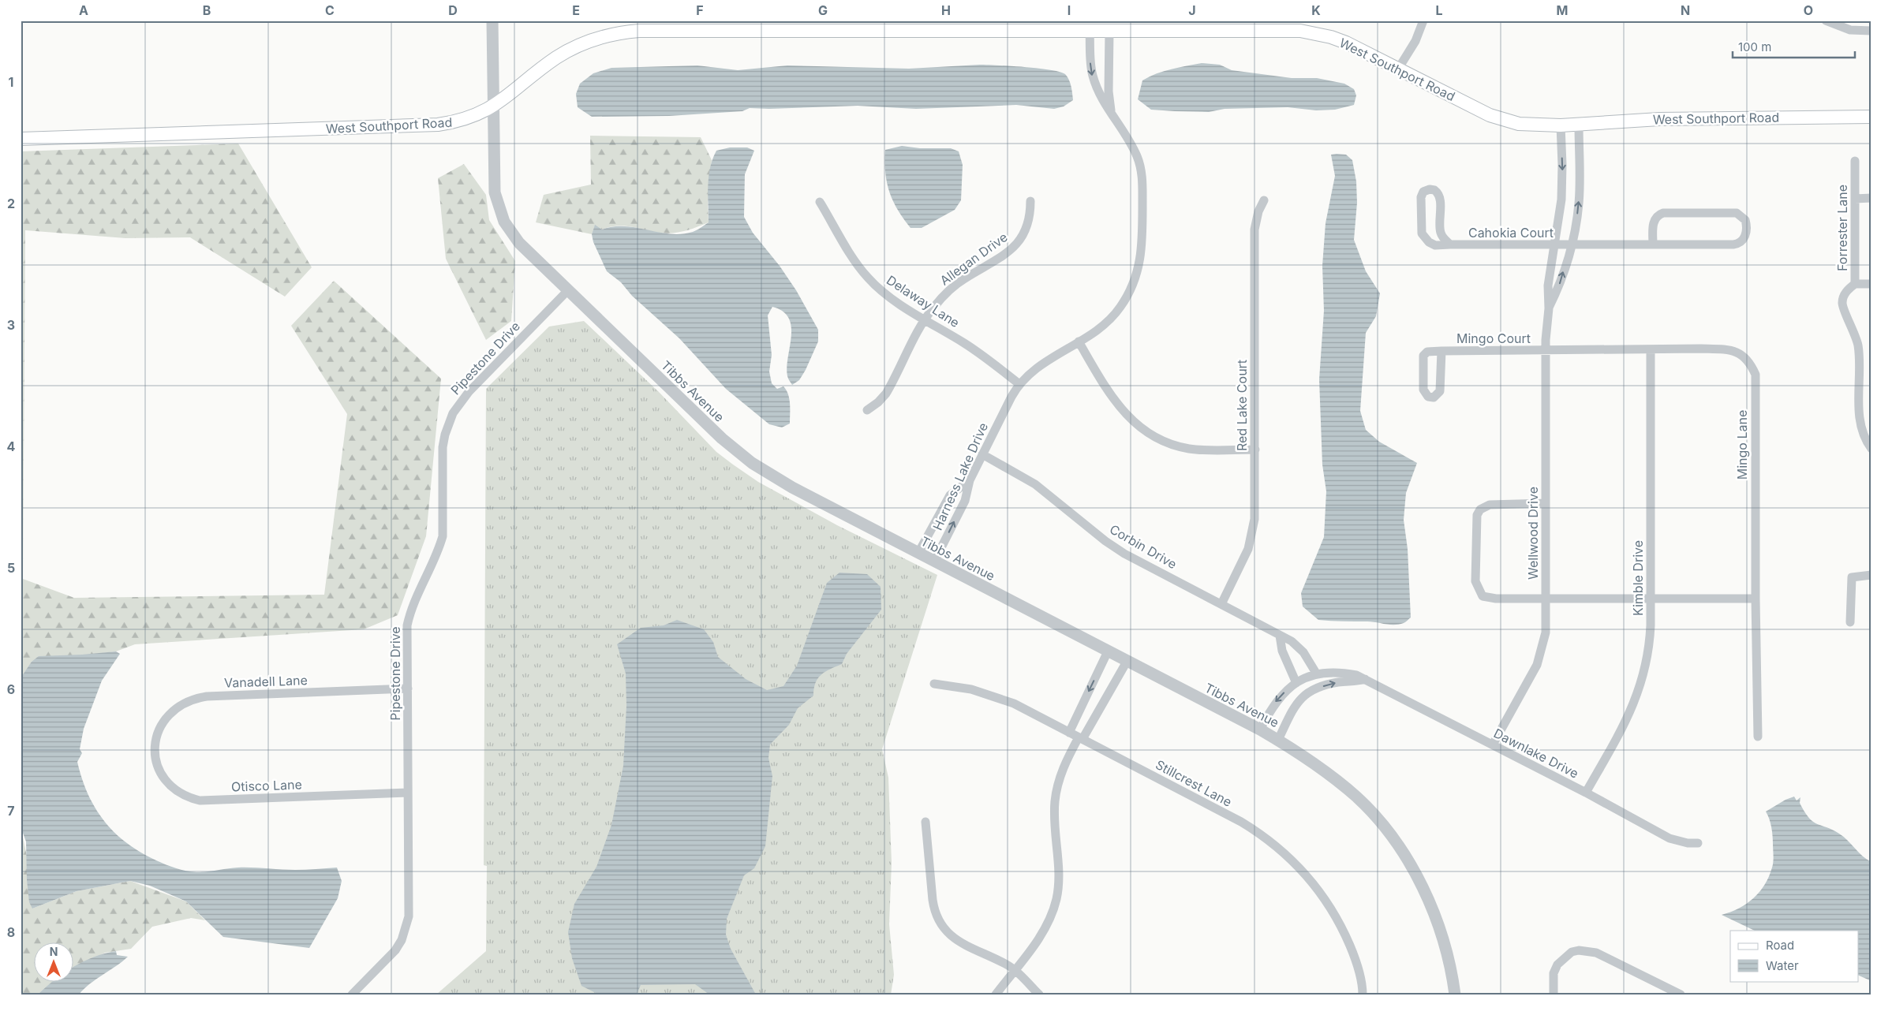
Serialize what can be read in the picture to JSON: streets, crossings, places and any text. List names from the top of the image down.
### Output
{
  "streets": {
    "main road": ["West Southport Road"],
    "street": [
      "Forrester Lane",
      "Cahokia Court",
      "Allegan Drive",
      "Delaway Lane",
      "Mingo Court",
      "Pipestone Drive",
      "Tibbs Avenue",
      "Red Lake Court",
      "Mingo Lane",
      "Harness Lake Drive",
      "Wellwood Drive",
      "Corbin Drive",
      "Kimble Drive",
      "Vanadell Lane",
      "Dawnlake Drive",
      "Stillcrest Lane",
      "Otisco Lane"
    ]
  },
  "crossings": [
    ["West Southport Road", "Tibbs Avenue"],
    ["West Southport Road", "Harness Lake Drive"],
    ["West Southport Road", "Wellwood Drive"],
    ["Cahokia Court", "Wellwood Drive"],
    ["Allegan Drive", "Delaway Lane"],
    ["Delaway Lane", "Harness Lake Drive"],
    ["Mingo Court", "Mingo Lane"],
    ["Mingo Court", "Wellwood Drive"],
    ["Pipestone Drive", "Tibbs Avenue"],
    ["Pipestone Drive", "Vanadell Lane"],
    ["Pipestone Drive", "Otisco Lane"],
    ["Tibbs Avenue", "Harness Lake Drive"],
    ["Tibbs Avenue", "Dawnlake Drive"],
    ["Red Lake Court", "Corbin Drive"],
    ["Mingo Lane", "Wellwood Drive"],
    ["Mingo Lane", "Kimble Drive"],
    ["Harness Lake Drive", "Corbin Drive"],
    ["Wellwood Drive", "Dawnlake Drive"],
    ["Corbin Drive", "Dawnlake Drive"],
    ["Kimble Drive", "Dawnlake Drive"],
    ["Vanadell Lane", "Otisco Lane"]
  ],
  "legend": ["Road", "Water"],
  "scale_bar": "100 m",
  "north": "top",
  "grid": {
    "columns": [
      "A",
      "B",
      "C",
      "D",
      "E",
      "F",
      "G",
      "H",
      "I",
      "J",
      "K",
      "L",
      "M",
      "N",
      "O"
    ],
    "rows": [
      "1",
      "2",
      "3",
      "4",
      "5",
      "6",
      "7",
      "8"
    ]
  }
}
